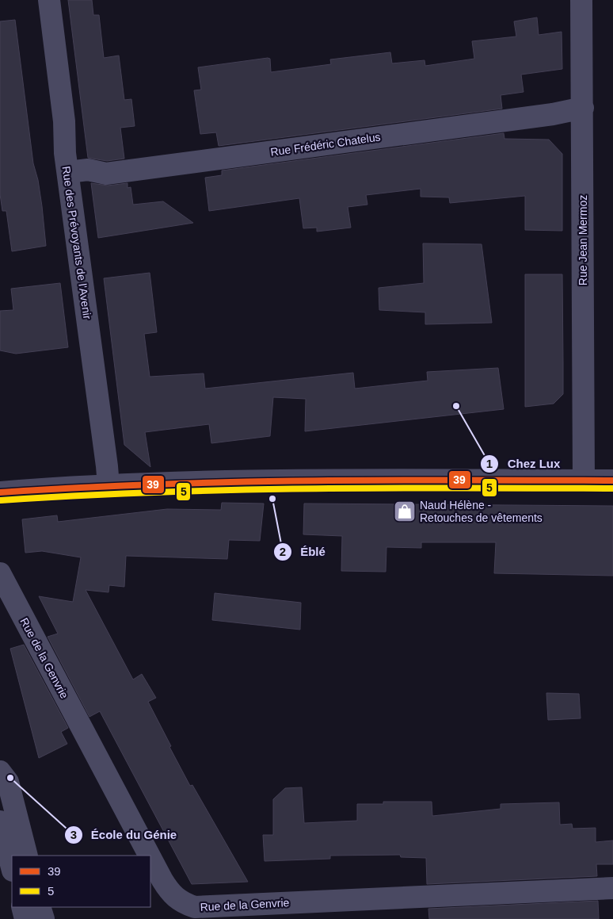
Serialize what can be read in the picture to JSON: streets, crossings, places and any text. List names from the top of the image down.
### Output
{
  "streets": {
    "street": [
      "Rue Frédéric Chatelus",
      "Rue Jean Mermoz",
      "Rue des Prévoyants de l'Avenir",
      "Rue de la Genvrie"
    ]
  },
  "crossings": [
    ["Rue Frédéric Chatelus", "Rue Jean Mermoz"],
    ["Rue Frédéric Chatelus", "Rue des Prévoyants de l'Avenir"]
  ],
  "places": {
    "other": ["Chez Lux", "Éblé", "École du Génie"],
    "shop": ["Naud Hélène - Retouches de vêtements"]
  },
  "lines": ["transit line 39", "transit line 5"],
  "legend": ["39", "5"]
}
